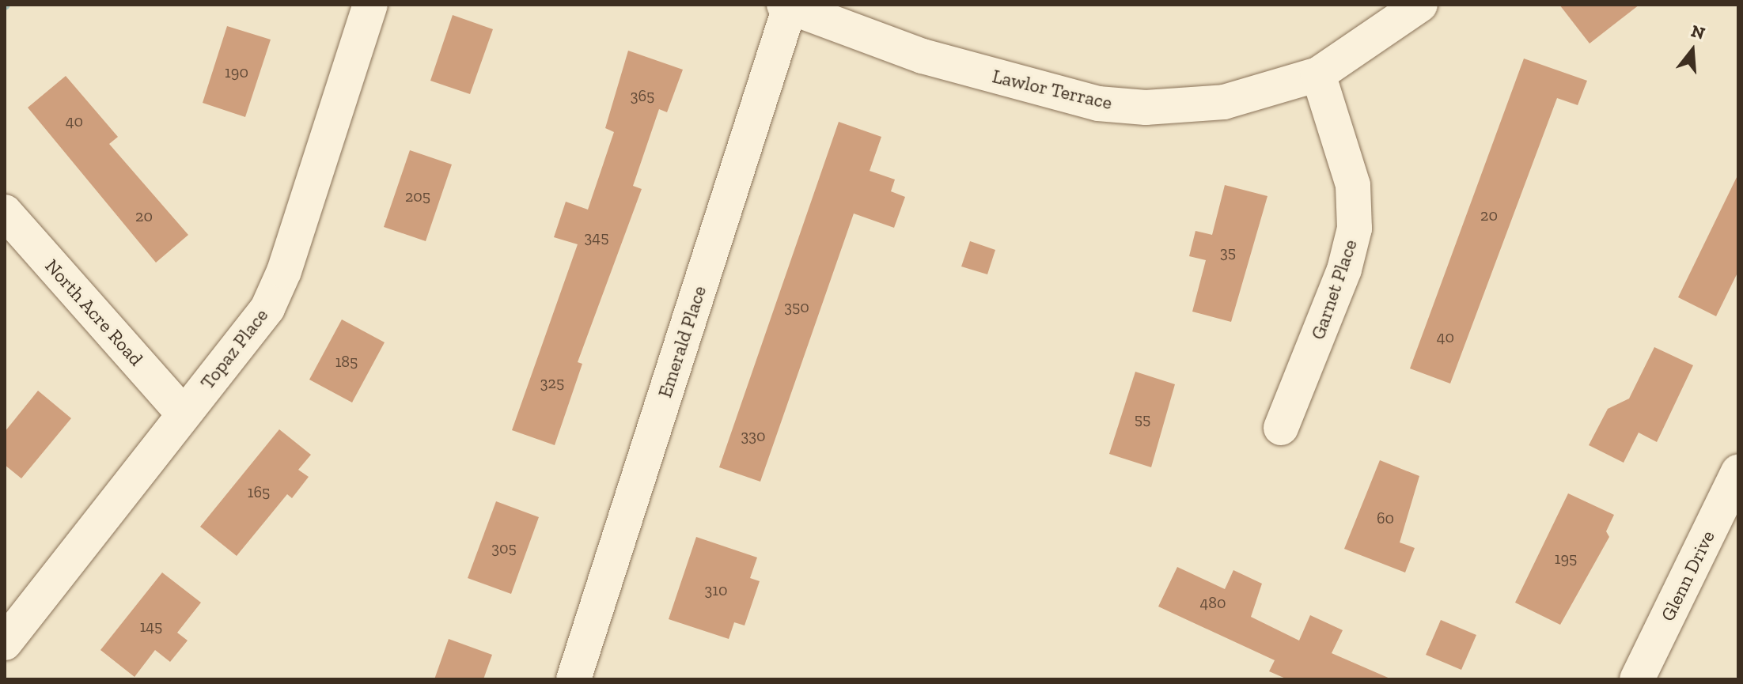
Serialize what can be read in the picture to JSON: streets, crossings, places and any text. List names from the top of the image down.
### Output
{
  "streets": {
    "street": [
      "Lawlor Terrace",
      "Garnet Place",
      "North Acre Road",
      "Emerald Place",
      "Topaz Place",
      "Glenn Drive"
    ]
  },
  "crossings": [
    ["Lawlor Terrace", "Garnet Place"],
    ["Lawlor Terrace", "Emerald Place"],
    ["North Acre Road", "Topaz Place"]
  ],
  "house_numbers": [
    "190",
    "365",
    "40",
    "205",
    "20",
    "20",
    "345",
    "35",
    "350",
    "40",
    "185",
    "325",
    "55",
    "330",
    "165",
    "60",
    "305",
    "195",
    "310",
    "480",
    "145"
  ],
  "north": "top"
}
